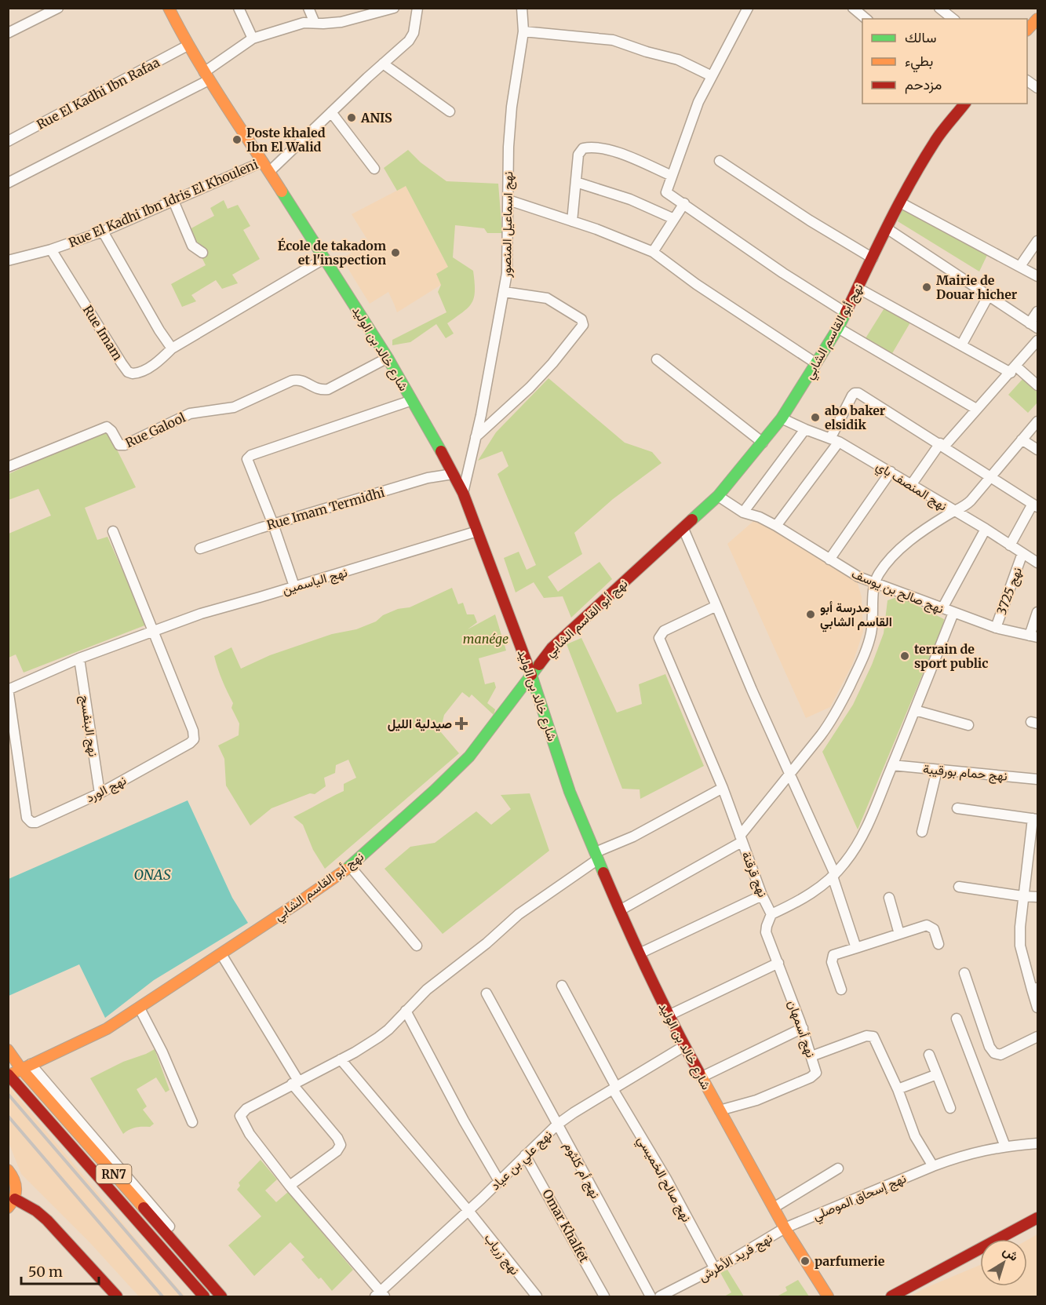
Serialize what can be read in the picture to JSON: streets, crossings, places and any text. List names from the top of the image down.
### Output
{
  "streets": {
    "street": [
      "Rue El Kadhi Ibn Rafaa",
      "Rue El Kadhi Ibn Idris El Khouleni",
      "نهج اسماعيل المنصور",
      "نهج أبو القاسم الشابي",
      "Rue Imam",
      "شارع خالد بن الوليد",
      "Rue Galool",
      "نهج المنصف باي",
      "Rue Imam Termidhi",
      "نهج الياسمين",
      "نهج صالح بن يوسف",
      "نهج 3725",
      "نهج البنفسج",
      "نهج حمام بورقيبة",
      "نهج الورد",
      "نهج قرقنة",
      "نهج أسمهان",
      "نهج علي بن عياد",
      "نهج أم كلثوم",
      "RN7",
      "نهج صالح الخميسي",
      "نهج إسحاق الموصلي",
      "Omar Khalfet",
      "نهج زرياب",
      "نهج فريد الأطرش"
    ]
  },
  "crossings": [
    ["Rue El Kadhi Ibn Rafaa", "شارع خالد بن الوليد"],
    ["Rue El Kadhi Ibn Idris El Khouleni", "Rue Imam"],
    ["Rue El Kadhi Ibn Idris El Khouleni", "شارع خالد بن الوليد"],
    ["نهج اسماعيل المنصور", "شارع خالد بن الوليد"],
    ["نهج أبو القاسم الشابي", "شارع خالد بن الوليد"],
    ["نهج أبو القاسم الشابي", "نهج المنصف باي"],
    ["نهج أبو القاسم الشابي", "نهج صالح بن يوسف"],
    ["نهج أبو القاسم الشابي", "RN7"],
    ["Rue Imam", "شارع خالد بن الوليد"],
    ["شارع خالد بن الوليد", "Rue Galool"],
    ["شارع خالد بن الوليد", "Rue Imam Termidhi"],
    ["شارع خالد بن الوليد", "نهج الياسمين"],
    ["شارع خالد بن الوليد", "نهج أسمهان"],
    ["شارع خالد بن الوليد", "نهج علي بن عياد"],
    ["شارع خالد بن الوليد", "نهج إسحاق الموصلي"],
    ["شارع خالد بن الوليد", "نهج فريد الأطرش"],
    ["نهج المنصف باي", "نهج 3725"],
    ["نهج الياسمين", "نهج البنفسج"],
    ["نهج الياسمين", "نهج الورد"],
    ["نهج صالح بن يوسف", "نهج 3725"],
    ["نهج صالح بن يوسف", "نهج قرقنة"],
    ["نهج البنفسج", "نهج الورد"],
    ["نهج حمام بورقيبة", "نهج قرقنة"],
    ["نهج قرقنة", "نهج أسمهان"],
    ["نهج علي بن عياد", "نهج أم كلثوم"],
    ["نهج علي بن عياد", "نهج صالح الخميسي"],
    ["نهج علي بن عياد", "Omar Khalfet"],
    ["نهج علي بن عياد", "نهج زرياب"],
    ["نهج صالح الخميسي", "نهج فريد الأطرش"],
    ["نهج إسحاق الموصلي", "نهج فريد الأطرش"]
  ],
  "water": ["ONAS"],
  "parks": ["manége"],
  "places": {
    "other": [
      "ANIS",
      "Poste khaled Ibn El Walid",
      "École de takadom et l'inspection",
      "Mairie de Douar hicher",
      "abo baker elsidik",
      "مدرسة أبو القاسم الشابي",
      "terrain de sport public",
      "parfumerie"
    ],
    "health": ["صيدلية الليل"]
  },
  "legend": ["سالك", "بطيء", "مزدحم"],
  "scale_bar": "50 m",
  "north": "top right"
}
